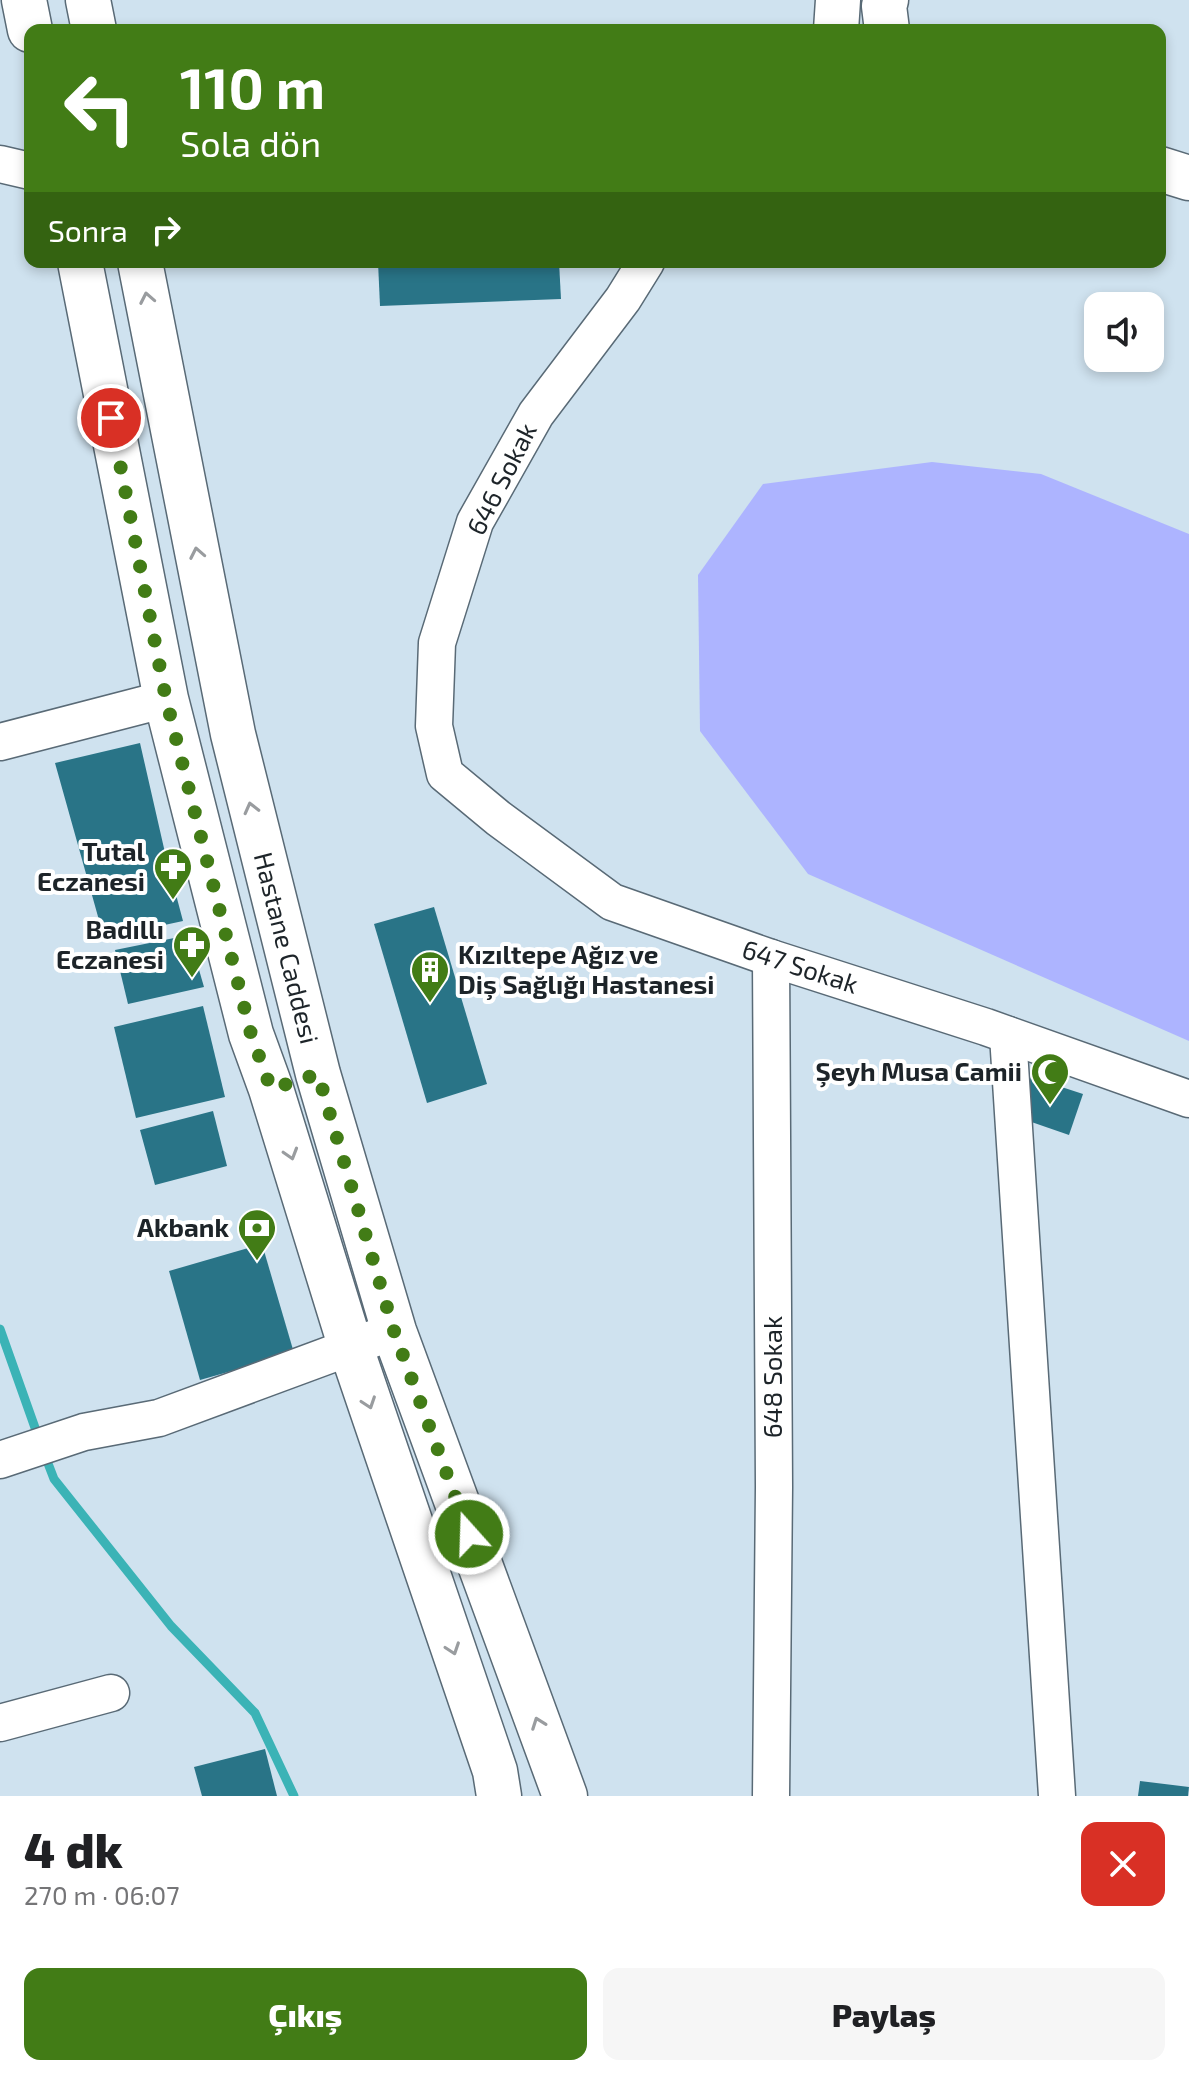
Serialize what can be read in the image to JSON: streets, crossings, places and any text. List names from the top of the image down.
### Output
{
  "streets": {
    "main road": ["Hastane Caddesi"],
    "street": ["646 Sokak", "647 Sokak", "648 Sokak"]
  },
  "crossings": [
    ["646 Sokak", "647 Sokak"],
    ["647 Sokak", "648 Sokak"]
  ],
  "places": {
    "pharmacy": ["Tutal Eczanesi", "Badıllı Eczanesi"],
    "building": ["Kızıltepe Ağız ve Diş Sağlığı Hastanesi"],
    "mosque": ["Şeyh Musa Camii"],
    "bank": ["Akbank"]
  },
  "page": {
    "turn": ["110 m", "Sola dön"],
    "then": "Sonra",
    "heading": ["4 dk", "270 m · 06:07"],
    "buttons": ["Çıkış", "Paylaş"]
  }
}
